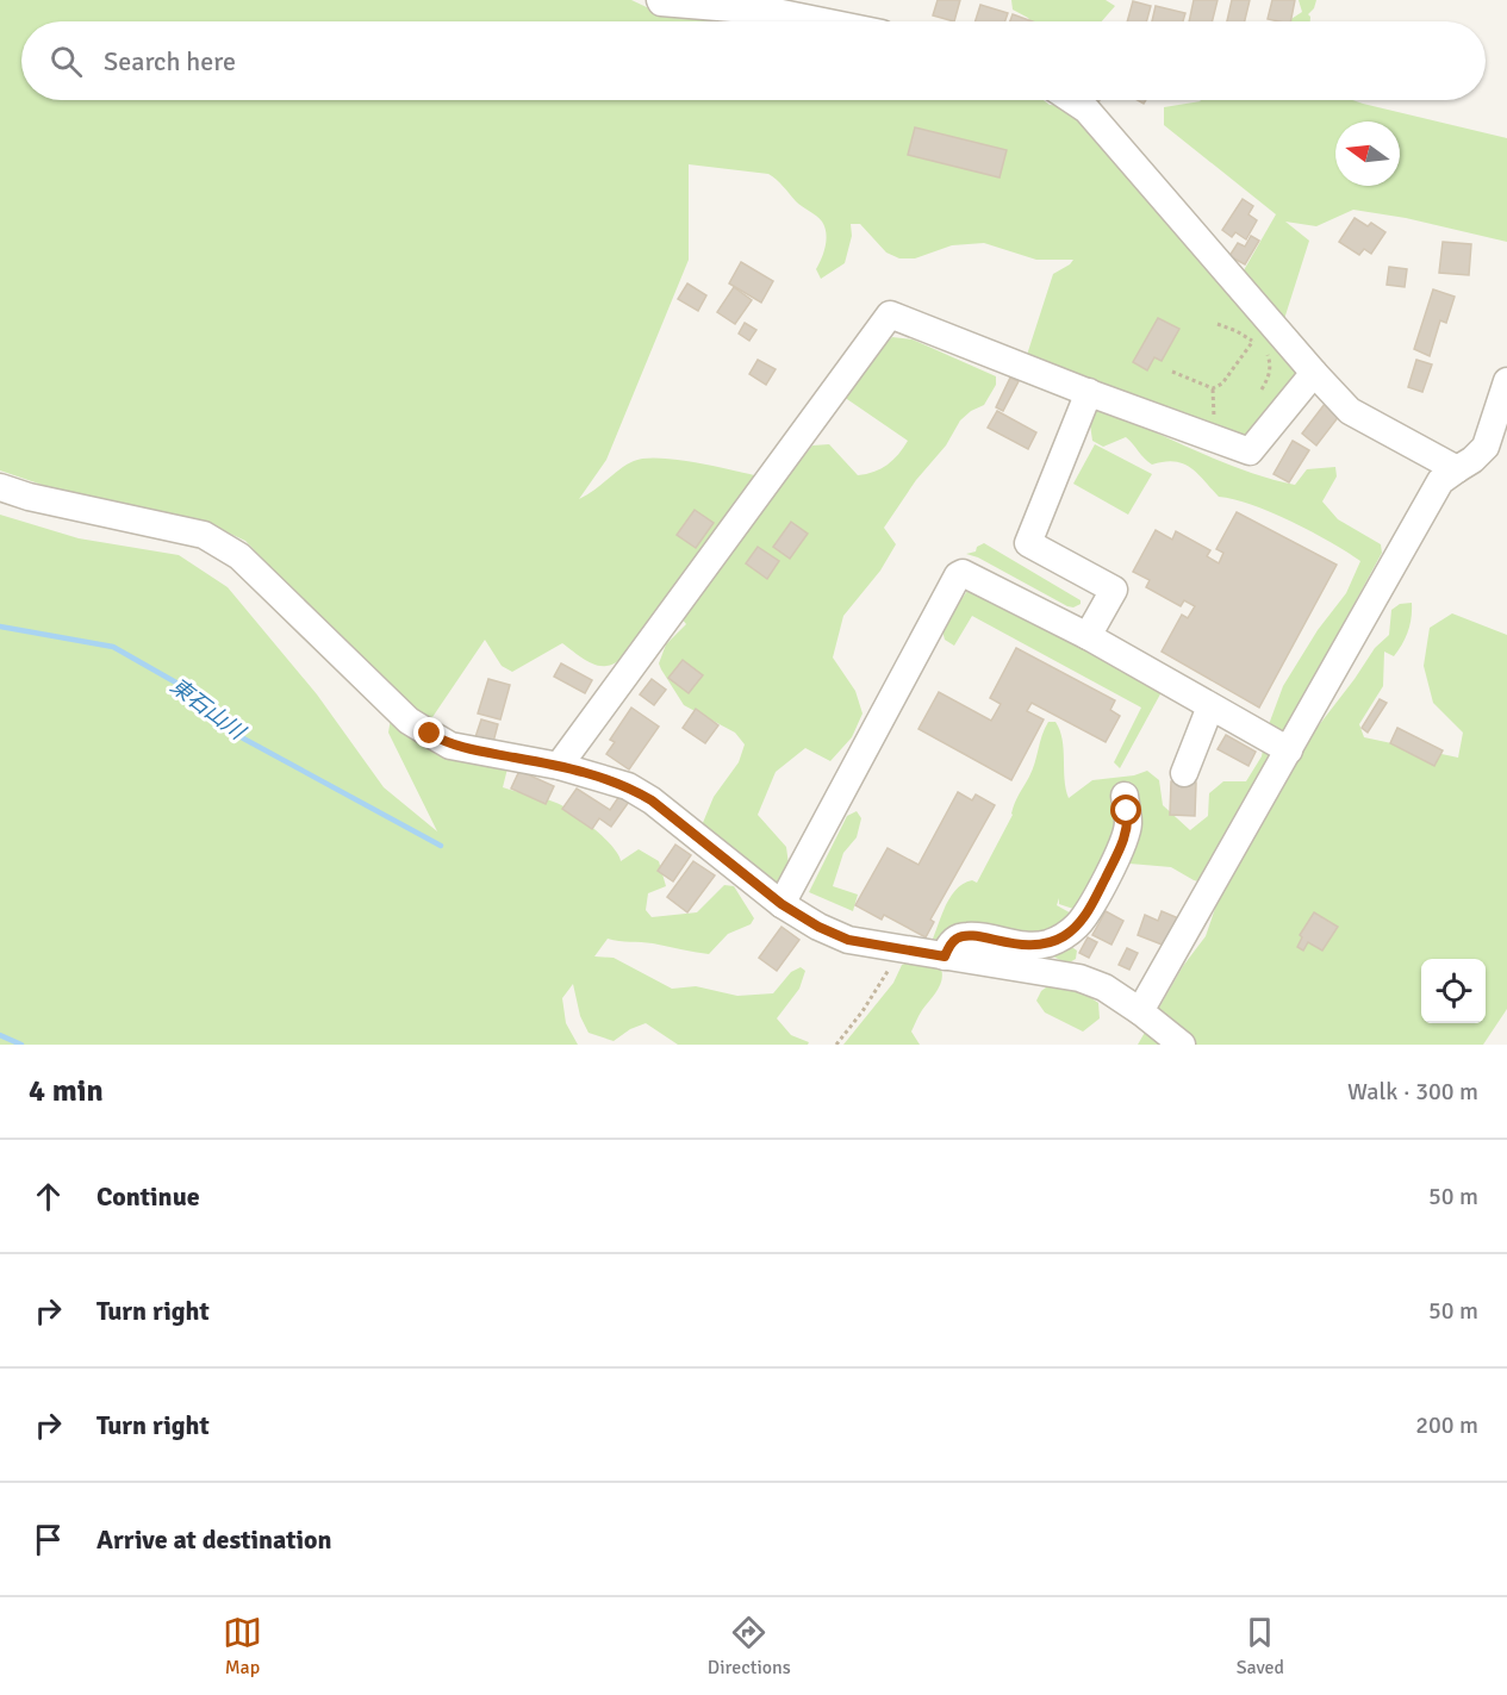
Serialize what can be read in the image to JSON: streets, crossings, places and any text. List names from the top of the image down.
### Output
{
  "water": ["東石山川"],
  "north": "left",
  "page": {
    "search": "Search here",
    "heading": ["4 min", "Walk · 300 m"],
    "list": [
      ["Continue", "50 m"],
      ["Turn right", "50 m"],
      ["Turn right", "200 m"],
      "Arrive at destination"
    ],
    "nav": ["Map", "Directions", "Saved"]
  }
}
